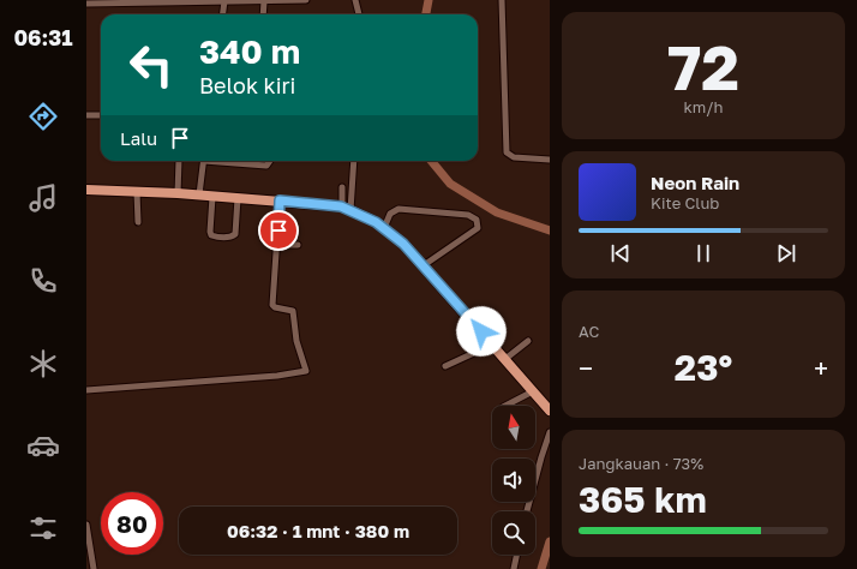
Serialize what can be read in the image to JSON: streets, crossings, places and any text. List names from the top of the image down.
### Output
{
  "north": "top",
  "page": {
    "tabs": "06:31",
    "tile": [
      ["72", "km/h"],
      "AC",
      ["Jangkauan · 73%", "365 km"]
    ],
    "turn": ["340 m", "Belok kiri"],
    "then": "Lalu",
    "song": ["Neon Rain", "Kite Club"],
    "heat": ["−", "23°", "+"],
    "limit": "80",
    "trip": "06:32 · 1 mnt · 380 m"
  }
}
